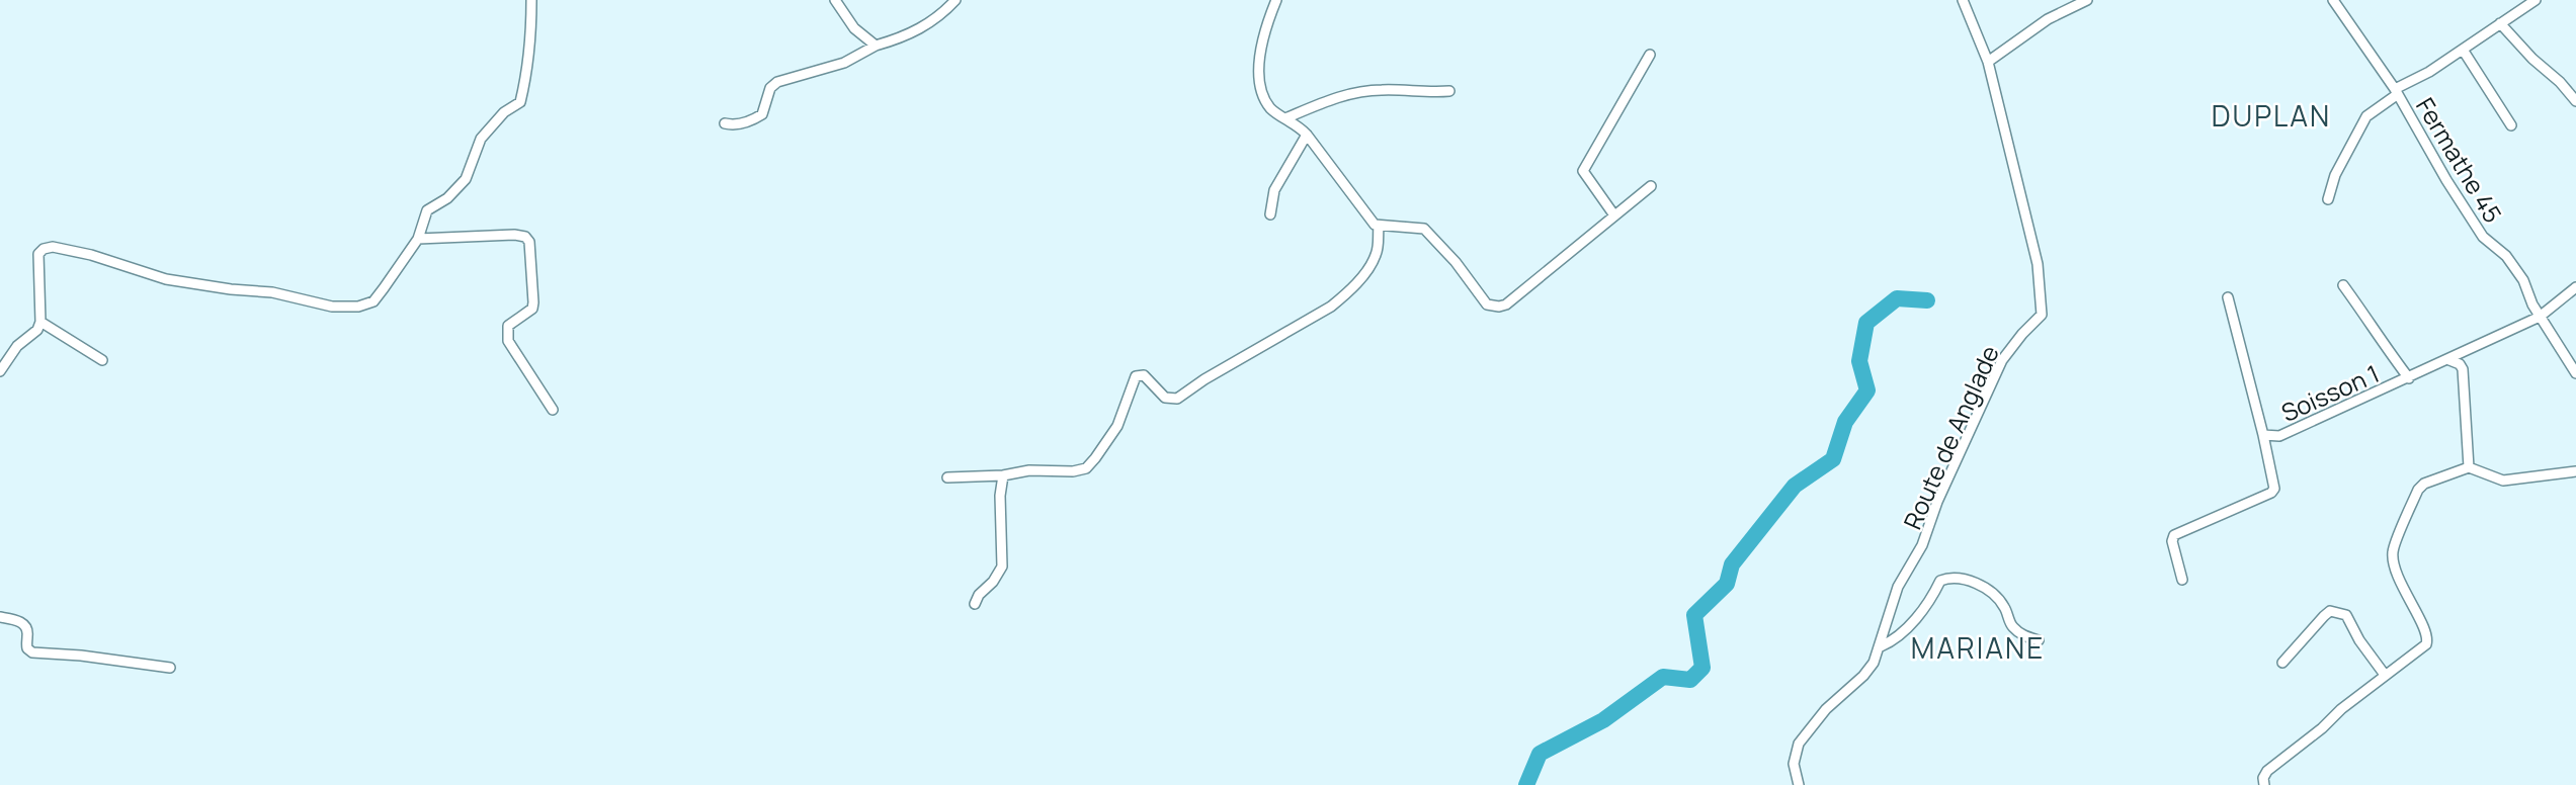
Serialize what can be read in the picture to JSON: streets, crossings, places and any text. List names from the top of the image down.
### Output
{
  "streets": {
    "street": ["Fermathe 45", "Soisson 1", "Route de Anglade"]
  },
  "crossings": [
    ["Fermathe 45", "Soisson 1"]
  ],
  "districts": ["DUPLAN", "MARIANE"]
}
